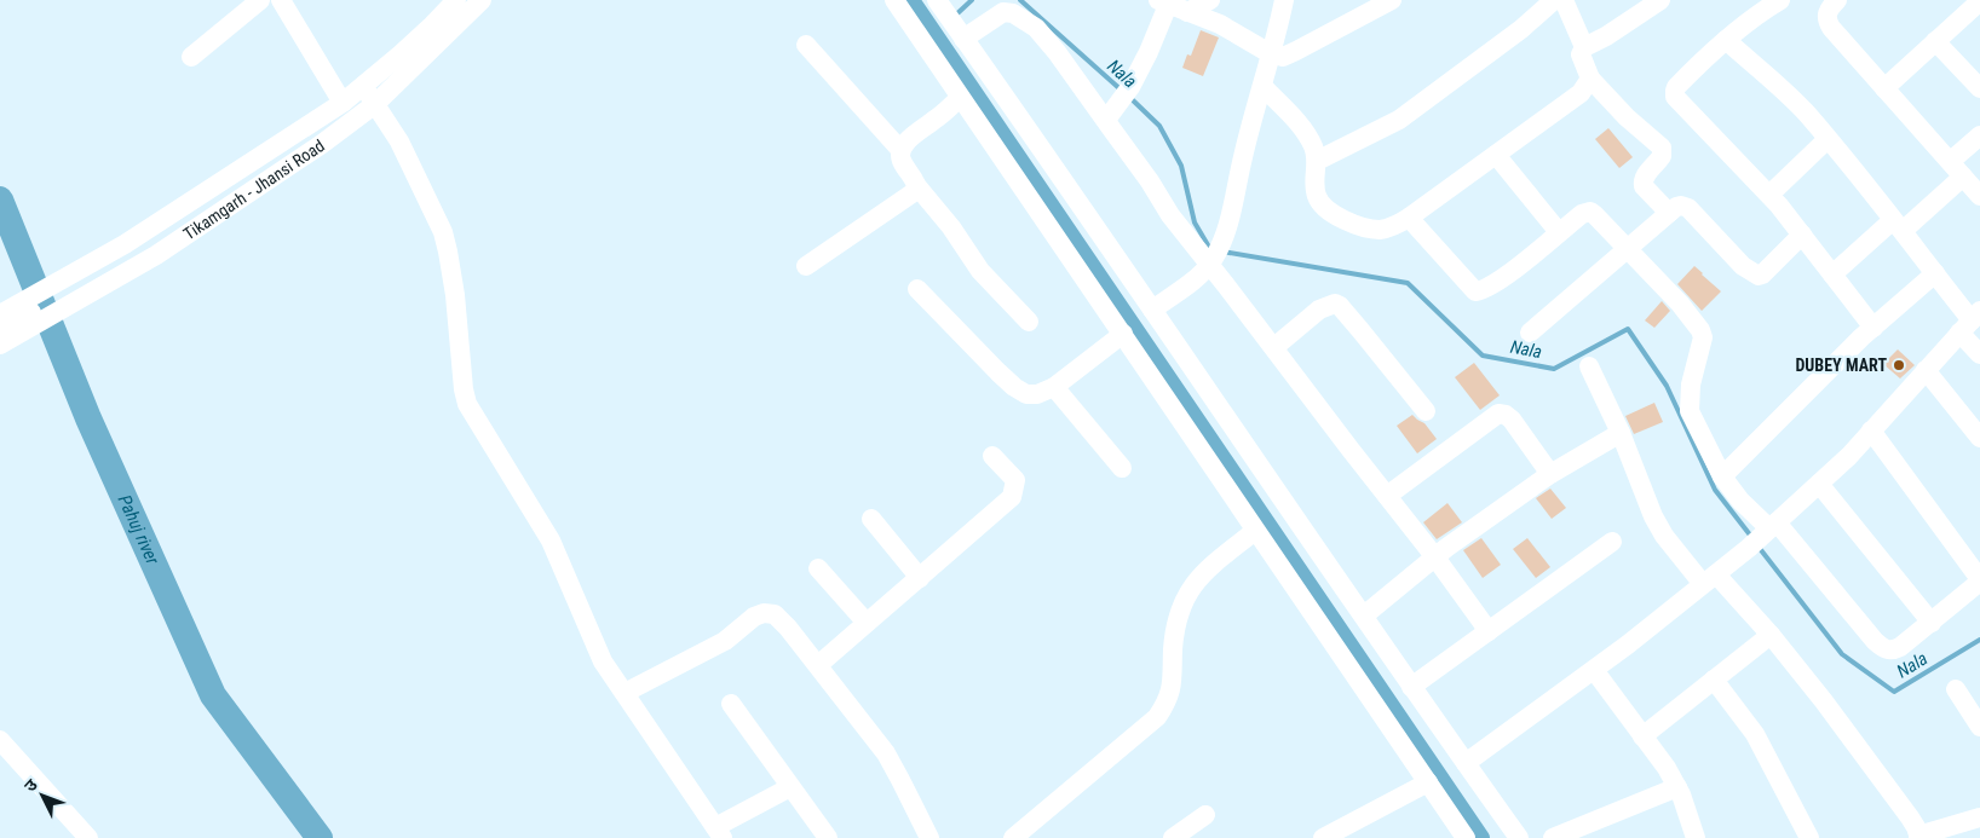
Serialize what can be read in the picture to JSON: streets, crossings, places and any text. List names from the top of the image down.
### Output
{
  "streets": {
    "street": ["Tikamgarh - Jhansi Road"]
  },
  "water": ["Nala", "Pahuj river"],
  "places": ["DUBEY MART"],
  "north": "top left"
}
